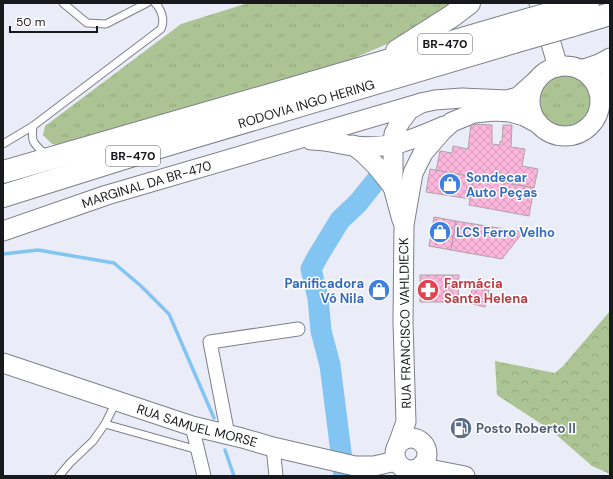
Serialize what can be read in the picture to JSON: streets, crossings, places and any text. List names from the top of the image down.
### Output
{
  "streets": {
    "highway": ["BR-470", "RODOVIA INGO HERING"],
    "main road": ["MARGINAL DA BR-470", "RUA FRANCISCO VAHLDIECK", "RUA SAMUEL MORSE"]
  },
  "crossings": [
    ["MARGINAL DA BR-470", "RUA FRANCISCO VAHLDIECK"],
    ["RUA FRANCISCO VAHLDIECK", "RUA SAMUEL MORSE"]
  ],
  "places": {
    "shop": ["Sondecar Auto Peças", "LCS Ferro Velho", "Panificadora Vó Nila"],
    "pharmacy": ["Farmácia Santa Helena"],
    "fuel station": ["Posto Roberto II"]
  },
  "scale_bar": "50 m"
}
